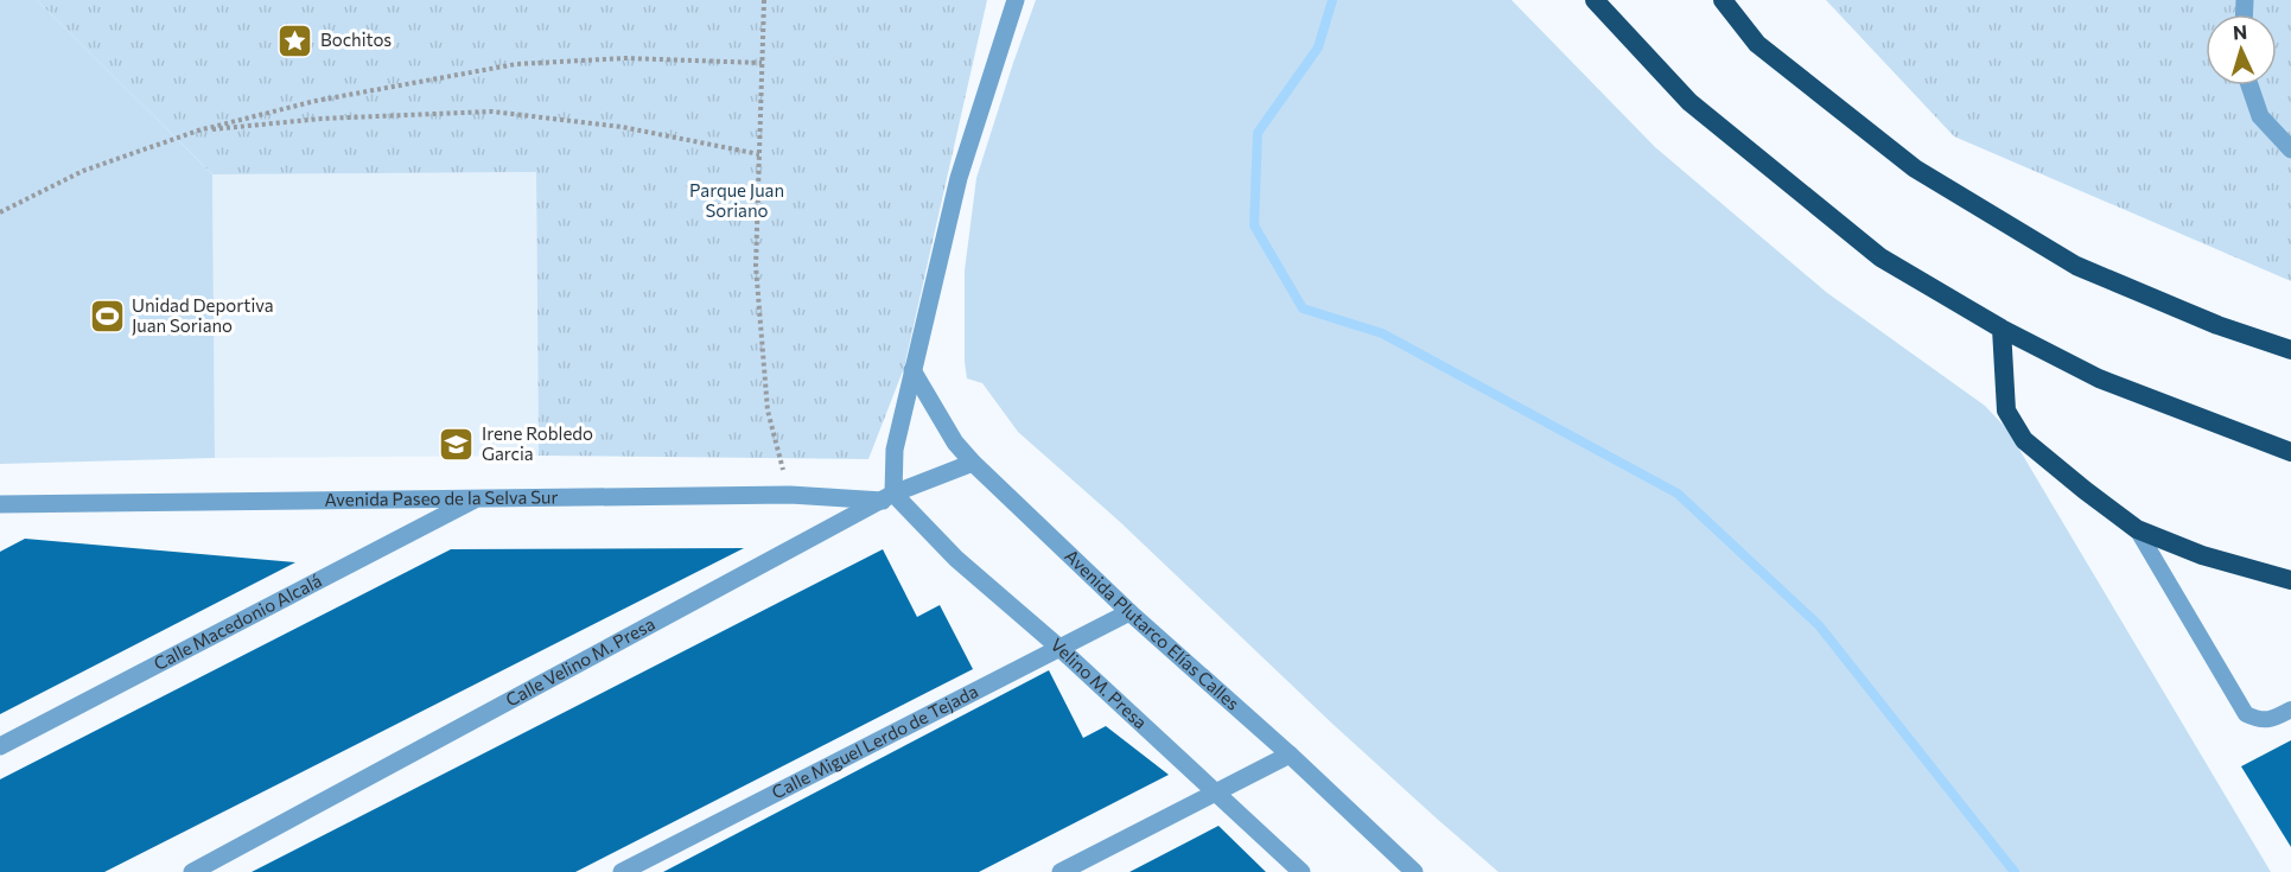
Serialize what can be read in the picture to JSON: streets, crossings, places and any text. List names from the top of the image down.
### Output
{
  "streets": {
    "street": [
      "Avenida Paseo de la Selva Sur",
      "Calle Macedonio Alcalá",
      "Avenida Plutarco Elías Calles",
      "Calle Velino M. Presa",
      "Velino M. Presa",
      "Calle Miguel Lerdo de Tejada"
    ]
  },
  "crossings": [
    ["Avenida Paseo de la Selva Sur", "Calle Macedonio Alcalá"],
    ["Avenida Paseo de la Selva Sur", "Calle Velino M. Presa"],
    ["Avenida Paseo de la Selva Sur", "Velino M. Presa"],
    ["Avenida Plutarco Elías Calles", "Calle Velino M. Presa"],
    ["Avenida Plutarco Elías Calles", "Calle Miguel Lerdo de Tejada"],
    ["Calle Velino M. Presa", "Velino M. Presa"],
    ["Velino M. Presa", "Calle Miguel Lerdo de Tejada"]
  ],
  "parks": ["Parque Juan Soriano"],
  "places": {
    "place": ["Bochitos"],
    "sports": ["Unidad Deportiva Juan Soriano"],
    "school or university": ["Irene Robledo Garcia"]
  },
  "north": "top"
}
